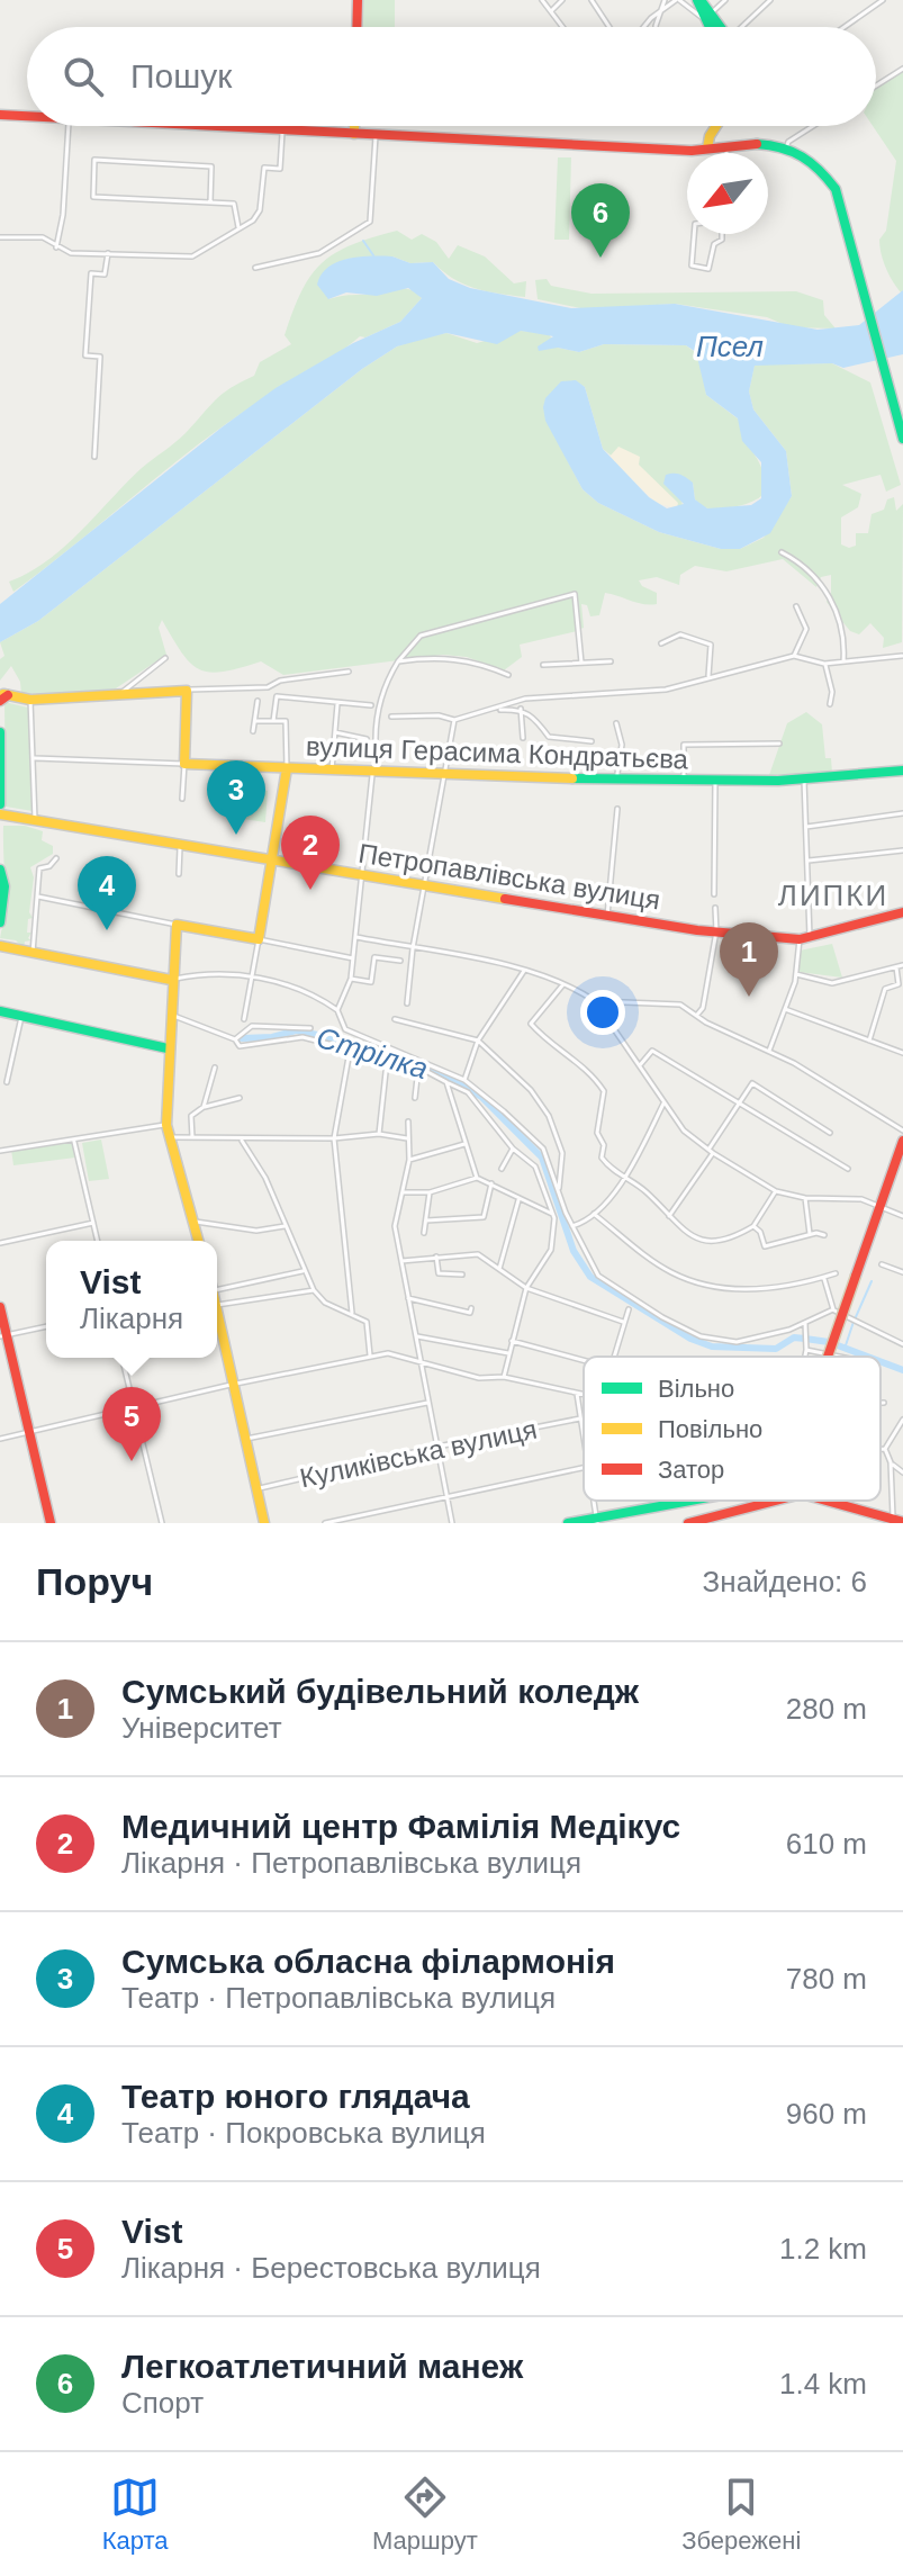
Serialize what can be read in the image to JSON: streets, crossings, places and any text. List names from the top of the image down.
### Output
{
  "streets": {
    "main road": ["вулиця Герасима Кондратьєва", "Петропавлівська вулиця"],
    "street": ["Куликівська вулиця"]
  },
  "districts": ["ЛИПКИ"],
  "water": ["Псел", "Стрілка"],
  "legend": ["Вільно", "Повільно", "Затор"],
  "north": "bottom left",
  "page": {
    "search": "Пошук",
    "pins": [
      "6",
      "3",
      "2",
      "4",
      "1",
      "5"
    ],
    "popup": ["Vist", "Лікарня"],
    "heading": ["Поруч", "Знайдено: 6"],
    "list": [
      {
        "mark": "1",
        "name": "Сумський будівельний коледж",
        "note": "Університет",
        "value": "280 m"
      },
      {
        "mark": "2",
        "name": "Медичний центр Фамілія Медікус",
        "note": "Лікарня · Петропавлівська вулиця",
        "value": "610 m"
      },
      {
        "mark": "3",
        "name": "Сумська обласна філармонія",
        "note": "Театр · Петропавлівська вулиця",
        "value": "780 m"
      },
      {
        "mark": "4",
        "name": "Театр юного глядача",
        "note": "Театр · Покровська вулиця",
        "value": "960 m"
      },
      {
        "mark": "5",
        "name": "Vist",
        "note": "Лікарня · Берестовська вулиця",
        "value": "1.2 km"
      },
      {
        "mark": "6",
        "name": "Легкоатлетичний манеж",
        "note": "Спорт",
        "value": "1.4 km"
      }
    ],
    "nav": ["Карта", "Маршрут", "Збережені"]
  }
}
